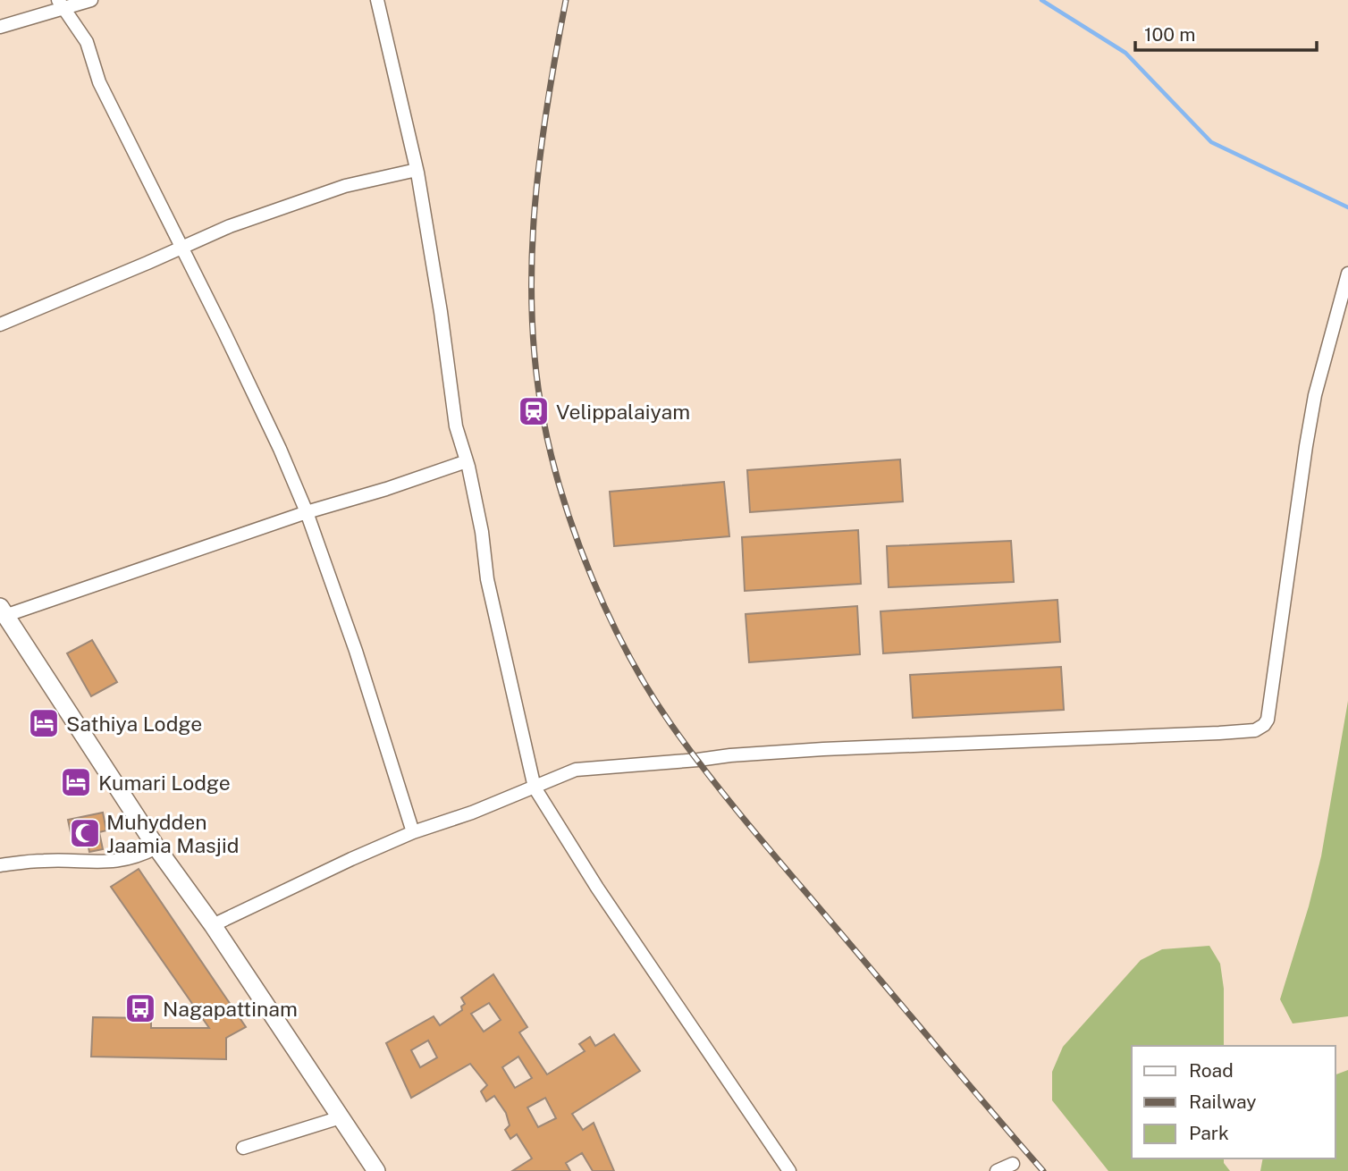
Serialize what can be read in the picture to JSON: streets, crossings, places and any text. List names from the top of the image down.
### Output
{
  "places": {
    "station": ["Velippalaiyam"],
    "hotel": ["Sathiya Lodge", "Kumari Lodge"],
    "mosque": ["Muhydden Jaamia Masjid"],
    "bus stop": ["Nagapattinam"]
  },
  "legend": ["Road", "Railway", "Park"],
  "scale_bar": "100 m"
}
